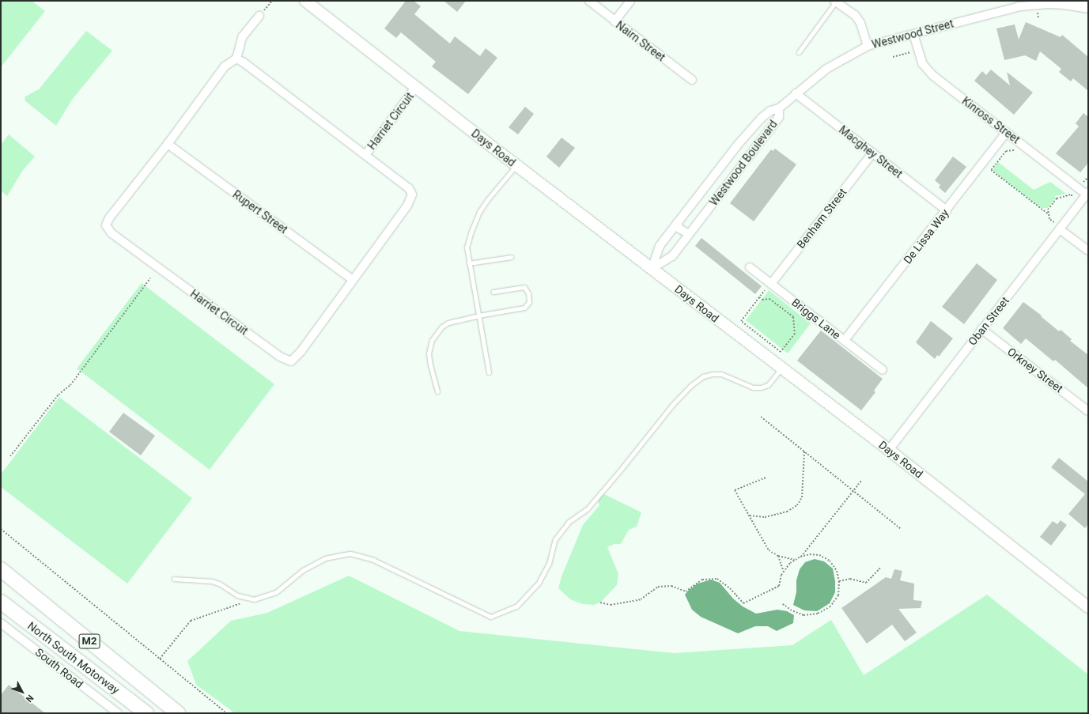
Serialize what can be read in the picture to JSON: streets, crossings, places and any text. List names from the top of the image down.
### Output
{
  "streets": {
    "highway": ["M2", "North South Motorway"],
    "street": [
      "Westwood Street",
      "Nairn Street",
      "Kinross Street",
      "Harriet Circuit",
      "Days Road",
      "Macghey Street",
      "Westwood Boulevard",
      "Rupert Street",
      "Benham Street",
      "De Lissa Way",
      "Briggs Lane",
      "Oban Street",
      "Orkney Street",
      "South Road"
    ]
  },
  "crossings": [
    ["Westwood Street", "Kinross Street"],
    ["Westwood Street", "Macghey Street"],
    ["Westwood Street", "Westwood Boulevard"],
    ["Kinross Street", "De Lissa Way"],
    ["Kinross Street", "Oban Street"],
    ["Harriet Circuit", "Days Road"],
    ["Harriet Circuit", "Rupert Street"],
    ["Days Road", "Westwood Boulevard"],
    ["Days Road", "Oban Street"],
    ["Macghey Street", "Benham Street"],
    ["Macghey Street", "De Lissa Way"],
    ["Benham Street", "Briggs Lane"],
    ["De Lissa Way", "Briggs Lane"],
    ["Oban Street", "Orkney Street"],
    ["M2", "North South Motorway"]
  ],
  "north": "bottom right"
}
